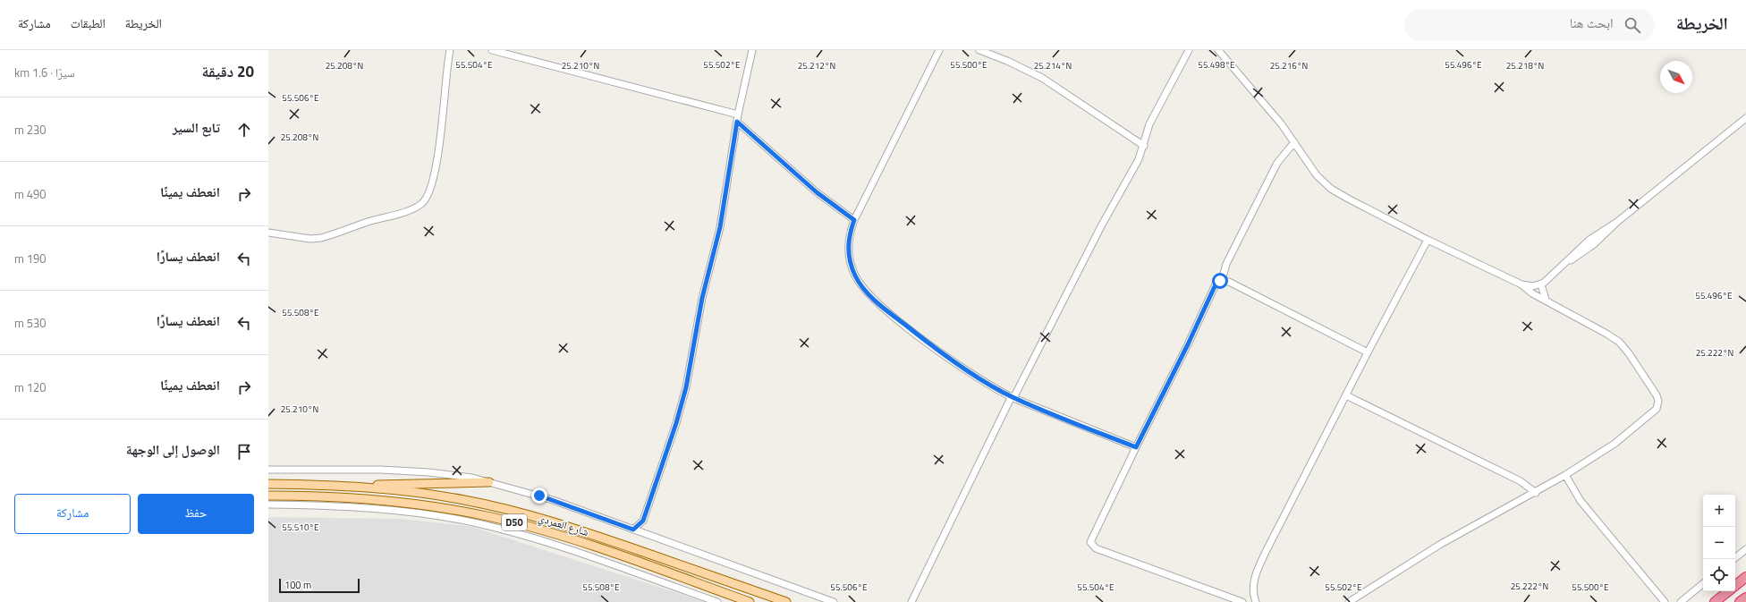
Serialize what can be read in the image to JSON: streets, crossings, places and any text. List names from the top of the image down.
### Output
{
  "streets": {
    "main road": ["D50", "شارع العمردي"]
  },
  "scale_bar": "100 m",
  "north": "bottom right",
  "page": {
    "header": "الخريطة",
    "search": "ابحث هنا",
    "nav": ["الخريطة", "الطبقات", "مشاركة"],
    "heading": ["20 دقيقة", "سيرًا · 1.6 km"],
    "list": [
      ["تابع السير", "230 m"],
      ["انعطف يمينًا", "490 m"],
      ["انعطف يسارًا", "190 m"],
      ["انعطف يسارًا", "530 m"],
      ["انعطف يمينًا", "120 m"],
      "الوصول إلى الوجهة"
    ],
    "buttons": ["حفظ", "مشاركة"],
    "map_buttons": ["+", "−"],
    "scale": "100 m"
  },
  "coordinates": [
    "55.504°E",
    "55.502°E",
    "55.500°E",
    "55.498°E",
    "55.496°E",
    "25.218°N",
    "25.208°N",
    "25.210°N",
    "25.212°N",
    "25.214°N",
    "25.216°N",
    "55.506°E",
    "55.508°E",
    "25.222°N",
    "55.510°E"
  ]
}
